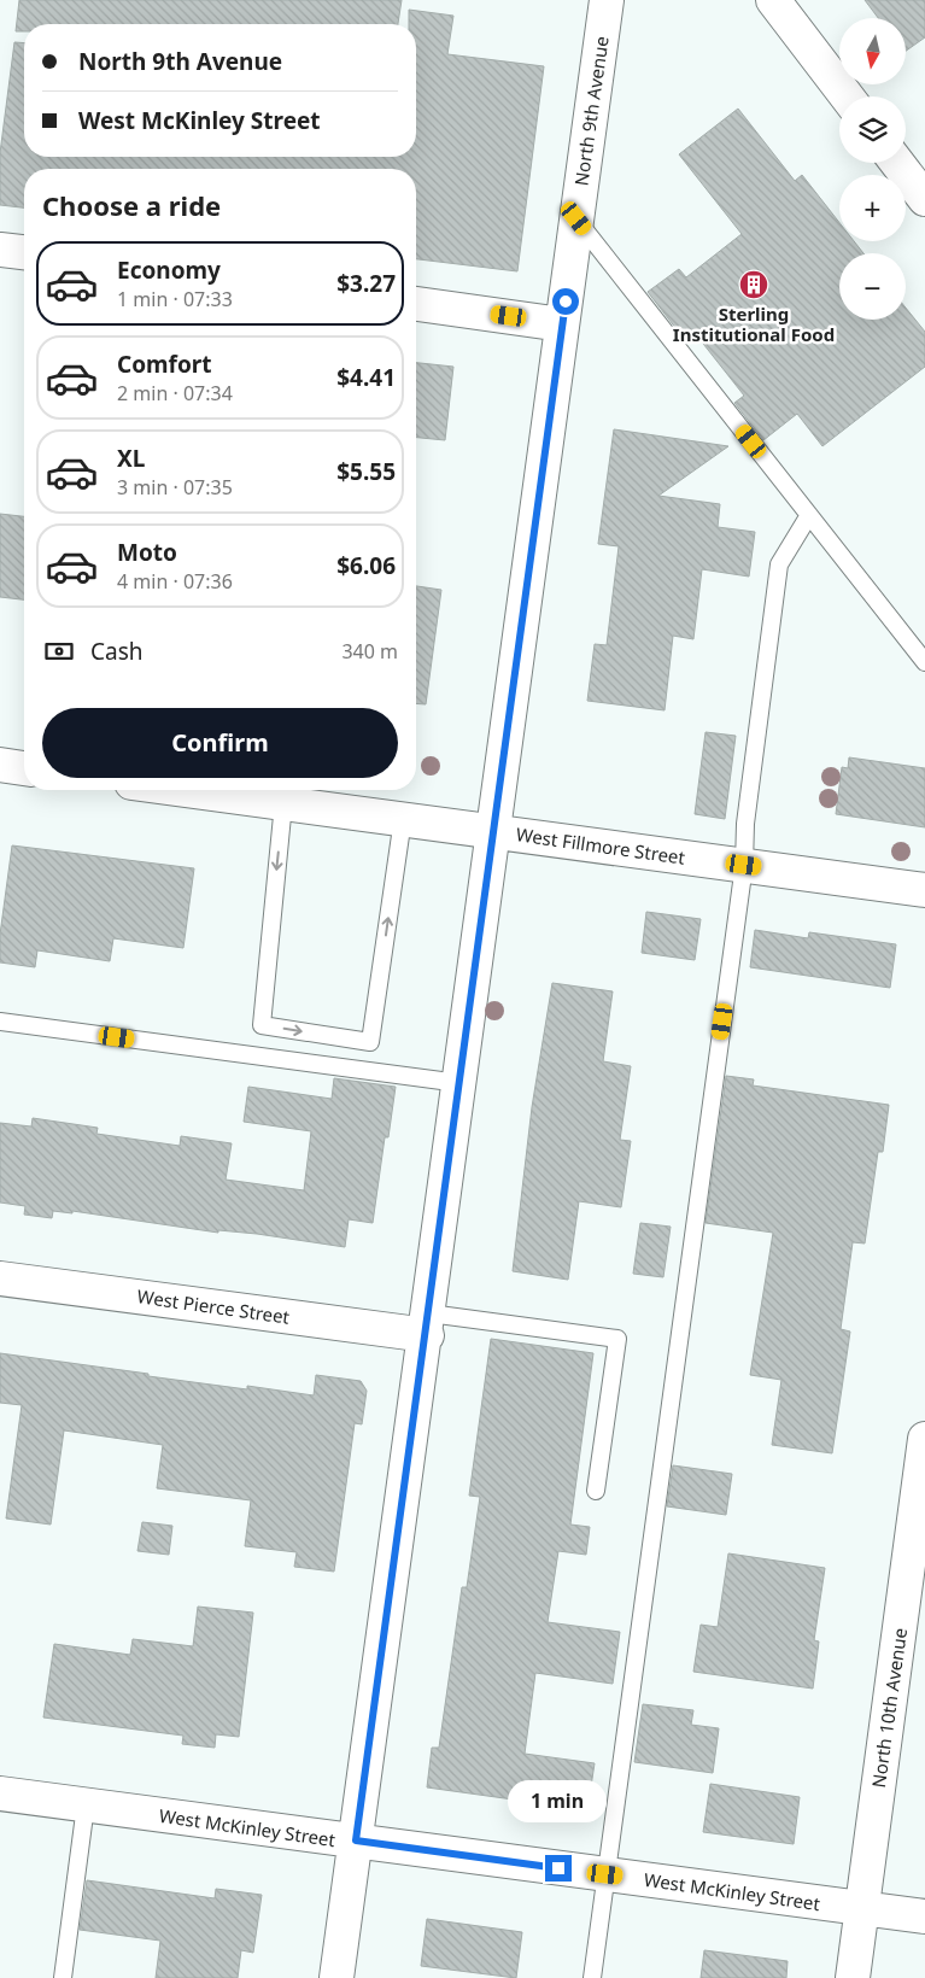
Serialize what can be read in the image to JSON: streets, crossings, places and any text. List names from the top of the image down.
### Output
{
  "streets": {
    "street": [
      "North 9th Avenue",
      "West Fillmore Street",
      "West Pierce Street",
      "North 10th Avenue",
      "West McKinley Street"
    ]
  },
  "crossings": [
    ["North 9th Avenue", "West Fillmore Street"],
    ["North 9th Avenue", "West Pierce Street"],
    ["North 9th Avenue", "West McKinley Street"],
    ["North 10th Avenue", "West McKinley Street"]
  ],
  "places": {
    "building": ["Sterling Institutional Food"]
  },
  "north": "bottom",
  "page": {
    "map_buttons": ["+", "−"],
    "banner": ["North 9th Avenue", "West McKinley Street"],
    "heading": "Choose a ride",
    "list": [
      {
        "name": "Economy",
        "note": "1 min · 07:33",
        "value": "$3.27"
      },
      {
        "name": "Comfort",
        "note": "2 min · 07:34",
        "value": "$4.41"
      },
      {
        "name": "XL",
        "note": "3 min · 07:35",
        "value": "$5.55"
      },
      {
        "name": "Moto",
        "note": "4 min · 07:36",
        "value": "$6.06"
      }
    ],
    "pay": ["Cash", "340 m"],
    "buttons": "Confirm",
    "bubble": "1 min"
  }
}
